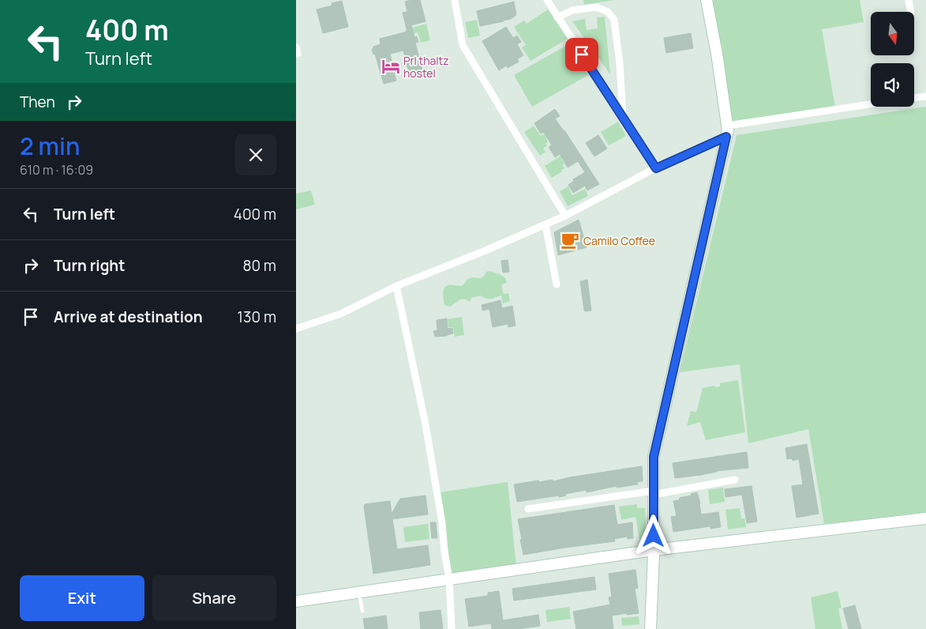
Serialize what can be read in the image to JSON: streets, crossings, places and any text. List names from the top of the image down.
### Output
{
  "places": {
    "hotel": ["Prl thaltz hostel"],
    "cafe": ["Camilo Coffee"]
  },
  "north": "bottom",
  "page": {
    "turn": ["400 m", "Turn left"],
    "then": "Then",
    "heading": ["2 min", "610 m · 16:09"],
    "list": [
      {
        "name": "Turn left",
        "value": "400 m"
      },
      {
        "name": "Turn right",
        "value": "80 m"
      },
      {
        "name": "Arrive at destination",
        "value": "130 m"
      }
    ],
    "buttons": ["Exit", "Share"]
  }
}
